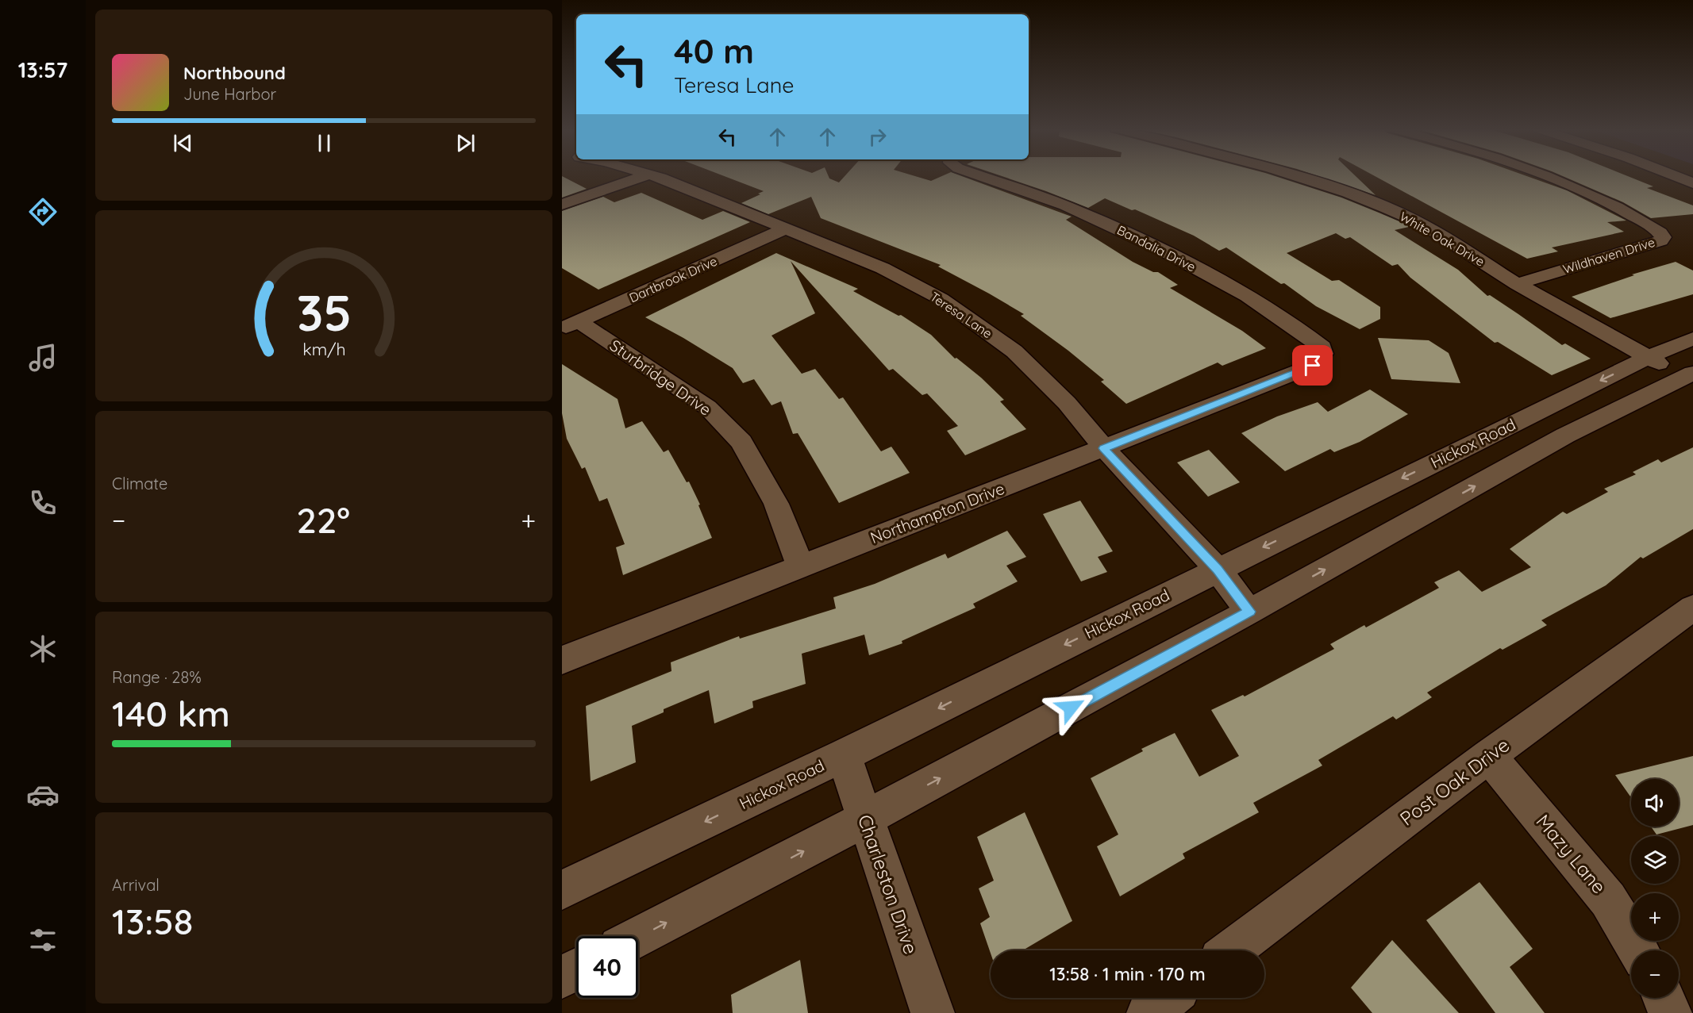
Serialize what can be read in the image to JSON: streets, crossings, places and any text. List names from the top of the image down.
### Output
{
  "streets": {
    "street": [
      "White Oak Drive",
      "Bandalia Drive",
      "Wildhaven Drive",
      "Dartbrook Drive",
      "Teresa Lane",
      "Sturbridge Drive",
      "Hickox Road",
      "Northampton Drive",
      "Post Oak Drive",
      "Mazy Lane",
      "Charleston Drive"
    ]
  },
  "crossings": [
    ["White Oak Drive", "Wildhaven Drive"],
    ["White Oak Drive", "Hickox Road"],
    ["Bandalia Drive", "Northampton Drive"],
    ["Dartbrook Drive", "Teresa Lane"],
    ["Dartbrook Drive", "Sturbridge Drive"],
    ["Teresa Lane", "Hickox Road"],
    ["Teresa Lane", "Northampton Drive"],
    ["Sturbridge Drive", "Northampton Drive"],
    ["Hickox Road", "Charleston Drive"],
    ["Post Oak Drive", "Mazy Lane"]
  ],
  "page": {
    "tabs": "13:57",
    "turn": ["40 m", "Teresa Lane"],
    "song": ["Northbound", "June Harbor"],
    "tile": [
      "Climate",
      ["Range · 28%", "140 km"],
      ["Arrival", "13:58"]
    ],
    "heat": ["−", "22°", "+"],
    "map_buttons": ["+", "−"],
    "limit": "40",
    "trip": "13:58 · 1 min · 170 m",
    "gauge": ["35", "km/h"]
  }
}
